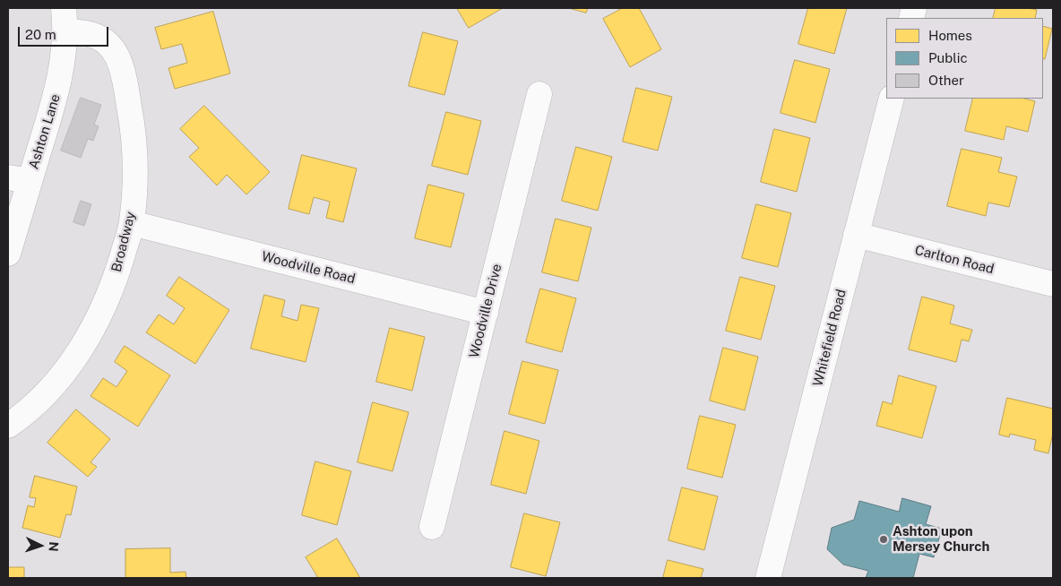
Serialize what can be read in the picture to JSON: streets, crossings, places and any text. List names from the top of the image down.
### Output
{
  "streets": {
    "street": [
      "Ashton Lane",
      "Broadway",
      "Carlton Road",
      "Woodville Road",
      "Woodville Drive",
      "Whitefield Road"
    ]
  },
  "crossings": [
    ["Ashton Lane", "Broadway"],
    ["Broadway", "Woodville Road"],
    ["Carlton Road", "Whitefield Road"],
    ["Woodville Road", "Woodville Drive"]
  ],
  "places": ["Ashton upon Mersey Church"],
  "legend": ["Homes", "Public", "Other"],
  "scale_bar": "20 m",
  "north": "right"
}
